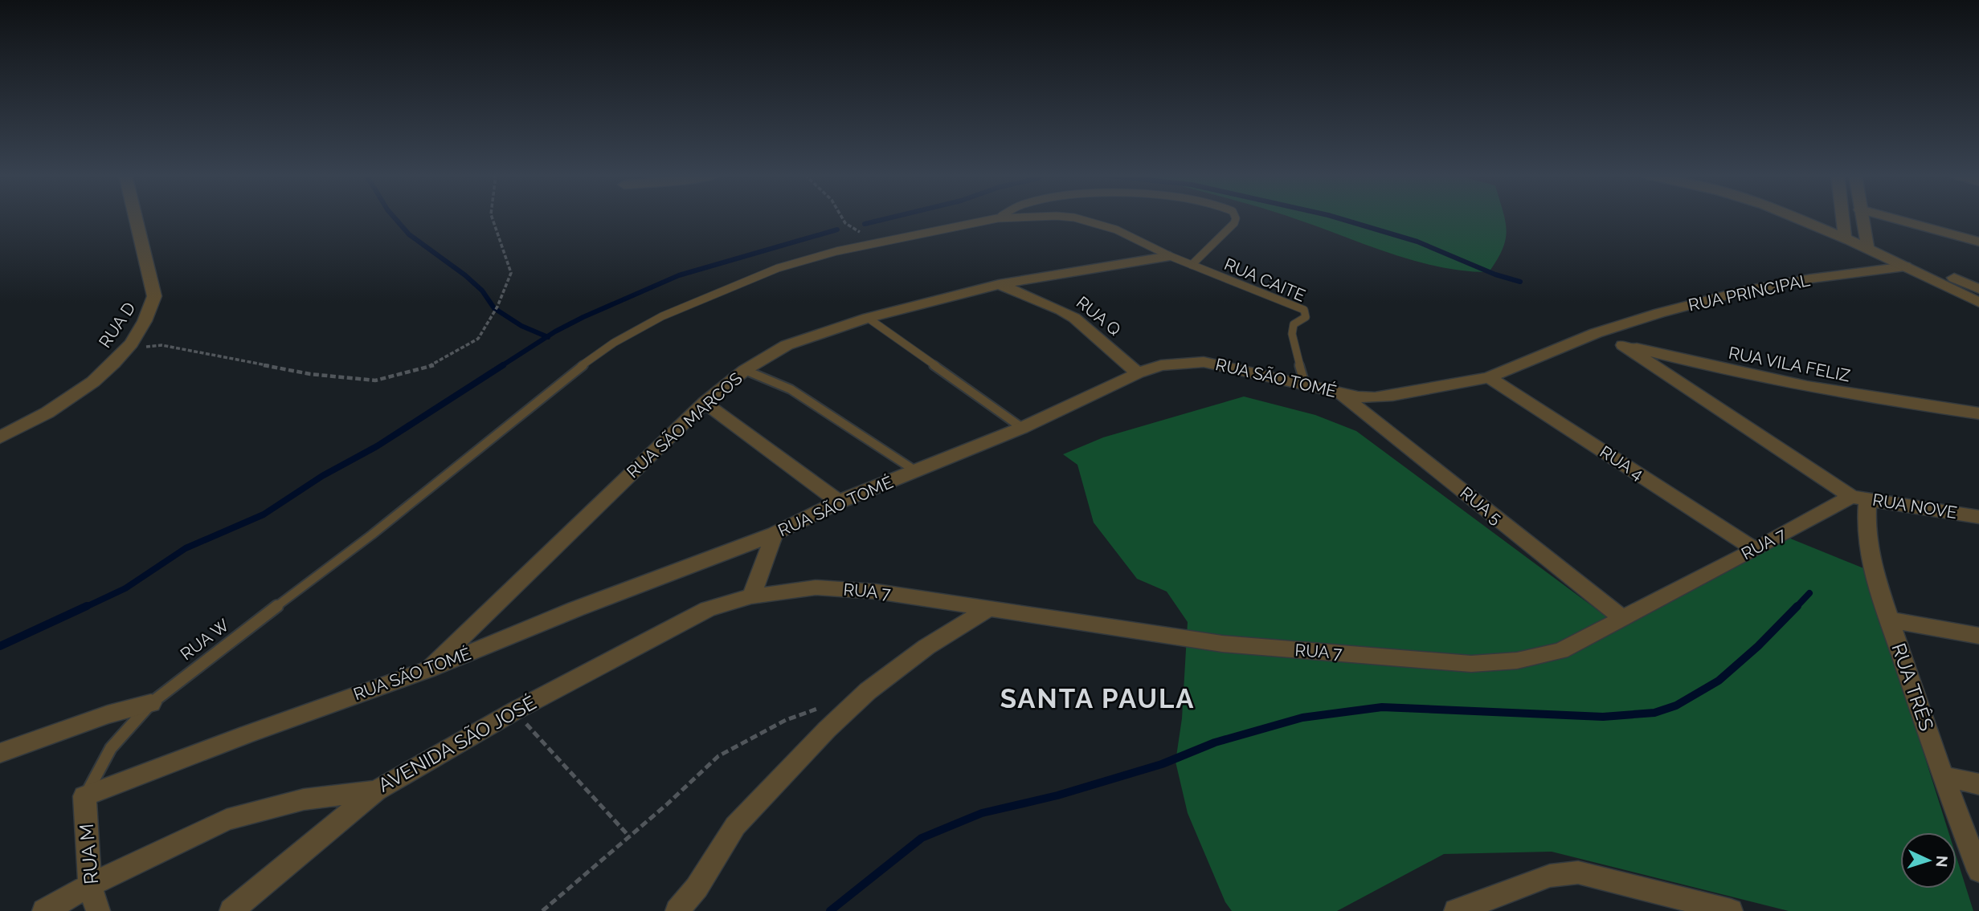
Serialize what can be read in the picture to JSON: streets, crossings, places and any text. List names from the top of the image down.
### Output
{
  "streets": {
    "street": [
      "RUA PRINCIPAL",
      "RUA Q",
      "RUA D",
      "RUA VILA FELIZ",
      "RUA SÃO TOMÉ",
      "RUA SÃO MARCOS",
      "RUA 4",
      "RUA 5",
      "RUA NOVE",
      "RUA 7",
      "RUA TRÊS",
      "AVENIDA SÃO JOSÉ",
      "RUA M"
    ],
    "lane": ["RUA CAITE", "RUA W"]
  },
  "crossings": [
    ["RUA CAITE", "RUA SÃO TOMÉ"],
    ["RUA CAITE", "RUA SÃO MARCOS"],
    ["RUA CAITE", "RUA W"],
    ["RUA PRINCIPAL", "RUA VILA FELIZ"],
    ["RUA PRINCIPAL", "RUA SÃO TOMÉ"],
    ["RUA Q", "RUA SÃO TOMÉ"],
    ["RUA Q", "RUA SÃO MARCOS"],
    ["RUA VILA FELIZ", "RUA SÃO TOMÉ"],
    ["RUA SÃO TOMÉ", "RUA SÃO MARCOS"],
    ["RUA SÃO TOMÉ", "RUA 4"],
    ["RUA SÃO TOMÉ", "RUA 5"],
    ["RUA SÃO TOMÉ", "RUA W"],
    ["RUA SÃO TOMÉ", "RUA M"],
    ["RUA 4", "RUA 7"],
    ["RUA 5", "RUA 7"],
    ["RUA NOVE", "RUA 7"],
    ["RUA NOVE", "RUA TRÊS"],
    ["RUA 7", "RUA TRÊS"],
    ["RUA 7", "AVENIDA SÃO JOSÉ"],
    ["RUA W", "RUA M"],
    ["AVENIDA SÃO JOSÉ", "RUA M"]
  ],
  "districts": ["SANTA PAULA"],
  "north": "right"
}
